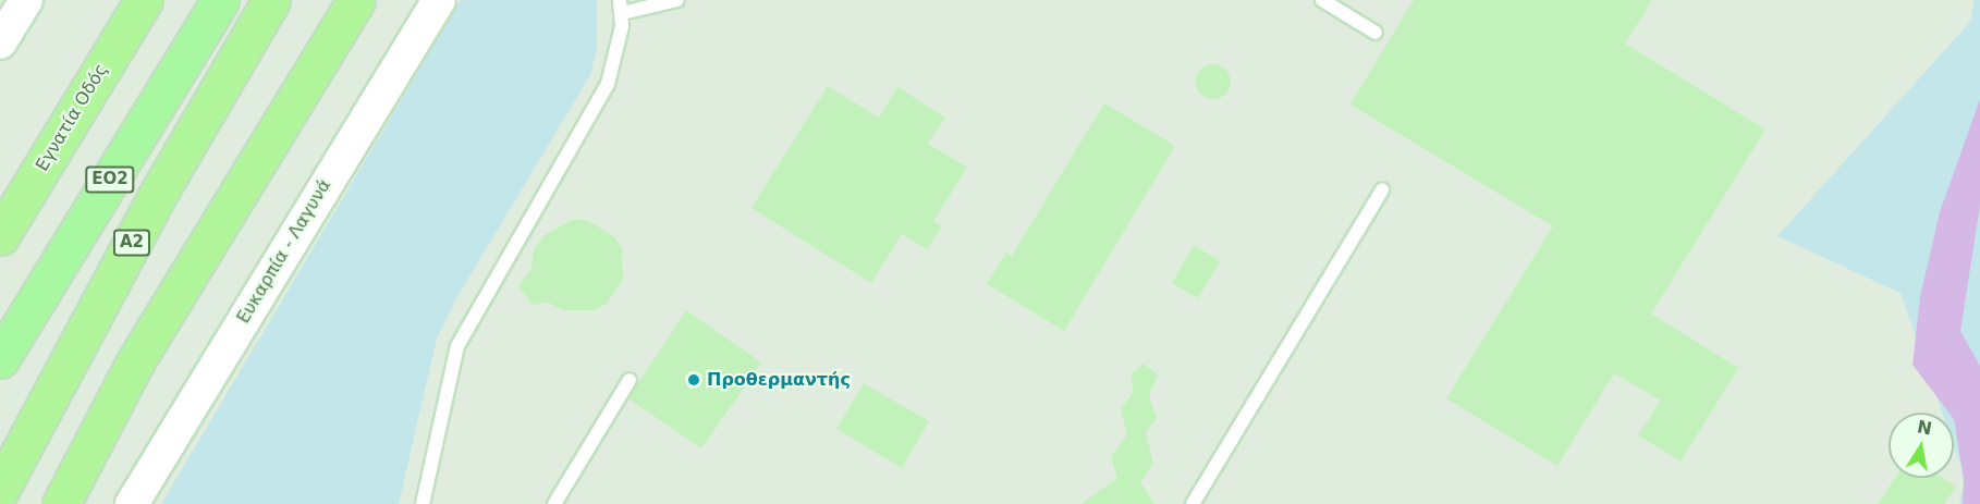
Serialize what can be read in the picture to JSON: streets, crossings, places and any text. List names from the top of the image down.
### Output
{
  "streets": {
    "highway": ["Εγνατία Οδός", "ΕΟ2", "Α2"],
    "street": ["Ευκαρπία - Λαγυνά"]
  },
  "places": ["Προθερμαντής"],
  "north": "top"
}
